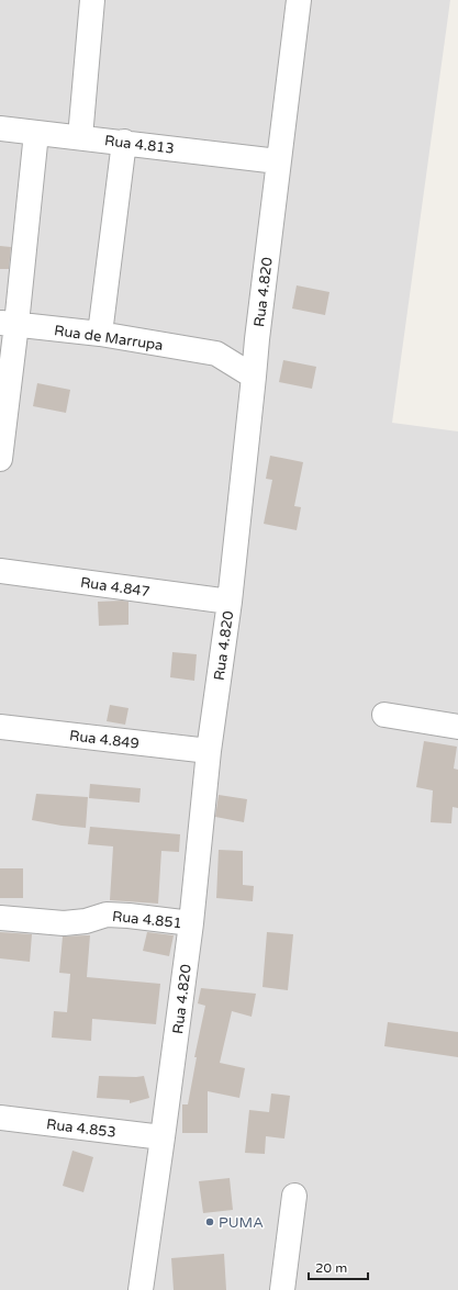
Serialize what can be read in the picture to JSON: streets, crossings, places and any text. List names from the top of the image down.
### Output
{
  "streets": {
    "street": [
      "Rua 4.813",
      "Rua 4.820",
      "Rua de Marrupa",
      "Rua 4.847",
      "Rua 4.849",
      "Rua 4.851",
      "Rua 4.853"
    ]
  },
  "crossings": [
    ["Rua 4.813", "Rua 4.820"],
    ["Rua 4.820", "Rua 4.847"],
    ["Rua 4.820", "Rua 4.849"],
    ["Rua 4.820", "Rua 4.851"],
    ["Rua 4.820", "Rua 4.853"]
  ],
  "places": ["PUMA"],
  "scale_bar": "20 m"
}
